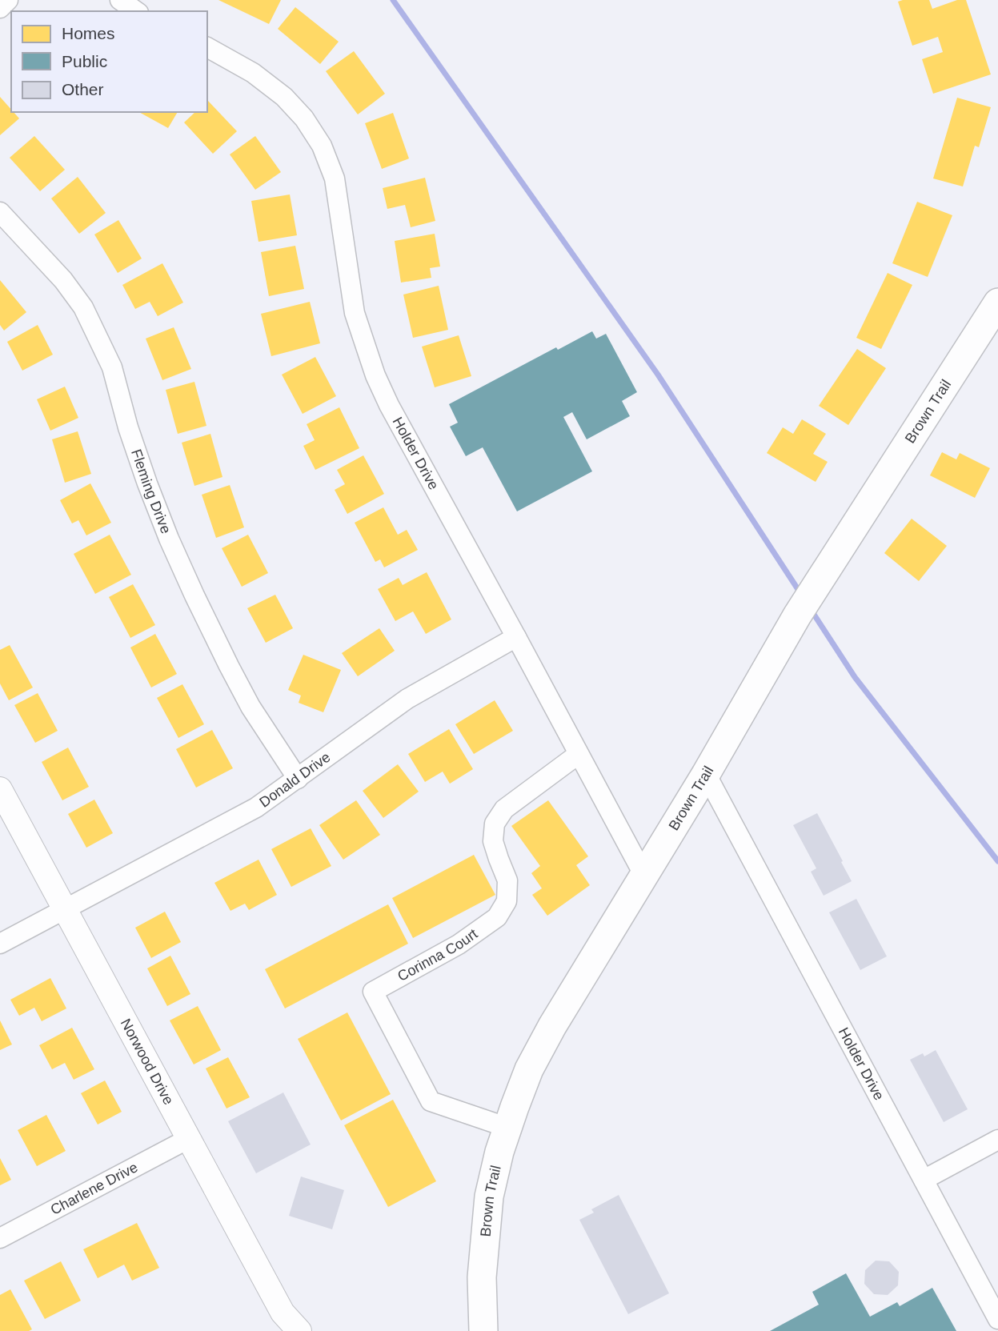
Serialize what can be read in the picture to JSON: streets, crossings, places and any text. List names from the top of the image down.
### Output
{
  "streets": {
    "main road": ["Brown Trail"],
    "street": [
      "Holder Drive",
      "Fleming Drive",
      "Donald Drive",
      "Corinna Court",
      "Norwood Drive",
      "Charlene Drive"
    ]
  },
  "crossings": [
    ["Brown Trail", "Holder Drive"],
    ["Brown Trail", "Corinna Court"],
    ["Holder Drive", "Donald Drive"],
    ["Holder Drive", "Corinna Court"],
    ["Fleming Drive", "Donald Drive"],
    ["Donald Drive", "Norwood Drive"],
    ["Norwood Drive", "Charlene Drive"]
  ],
  "legend": ["Homes", "Public", "Other"]
}
